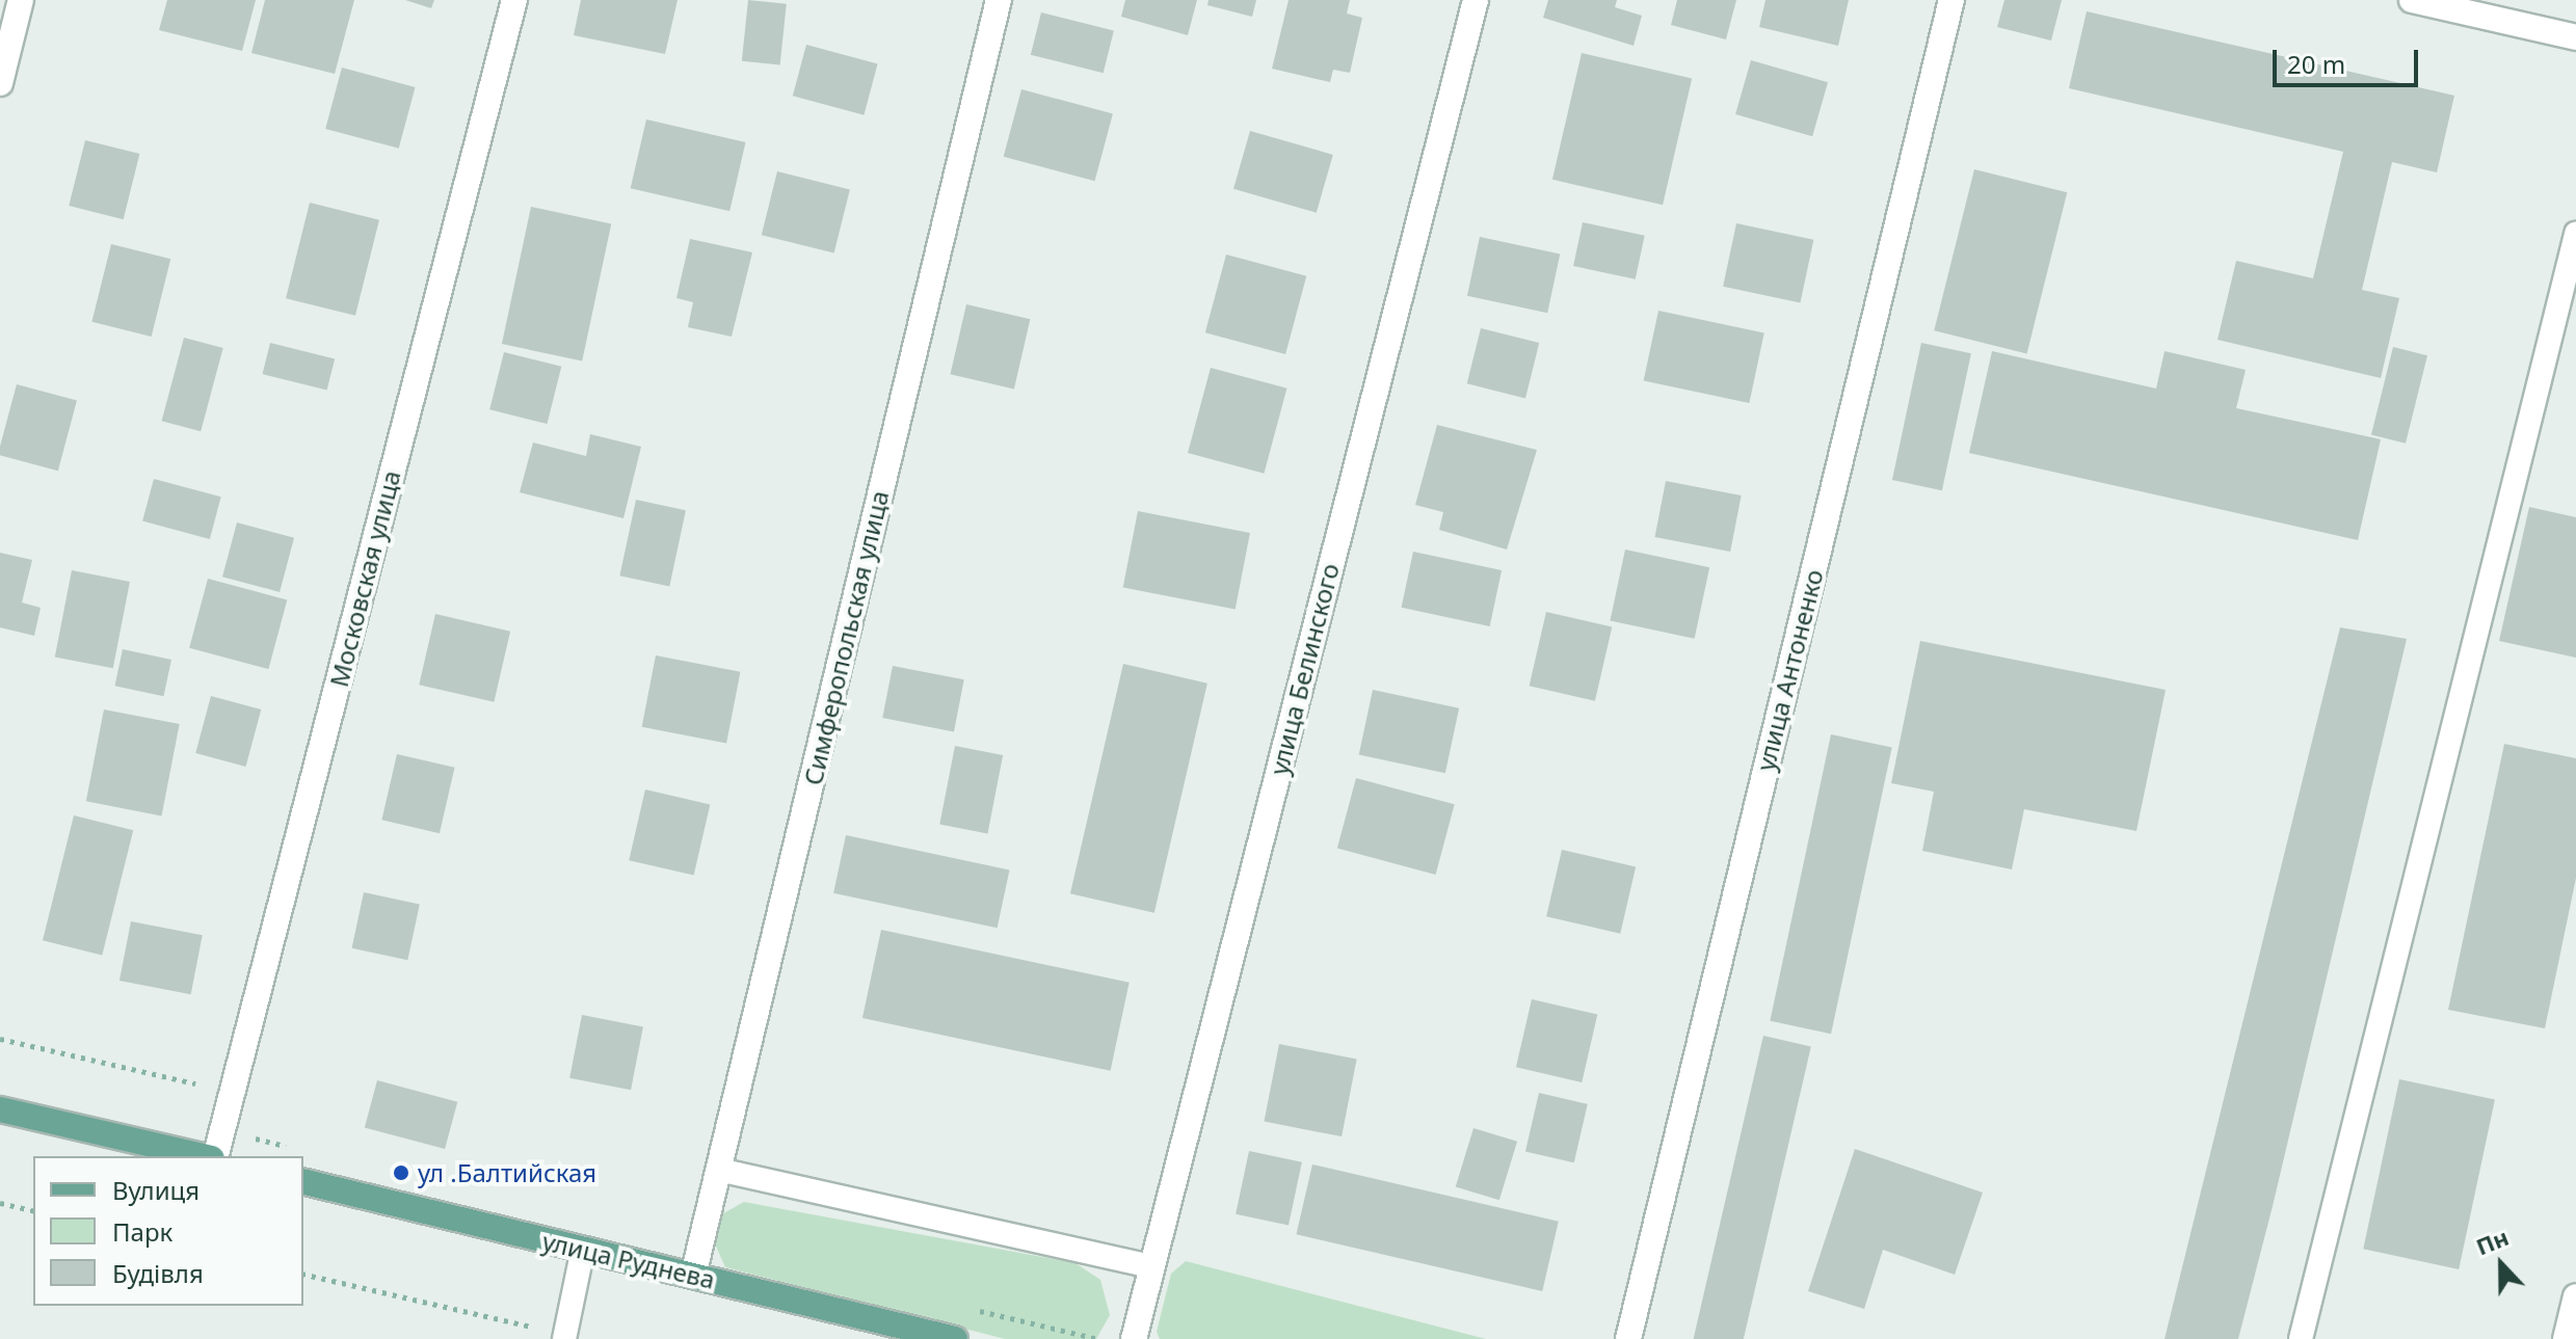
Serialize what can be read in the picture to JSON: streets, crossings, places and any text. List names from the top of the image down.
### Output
{
  "streets": {
    "main road": ["улица Руднева"],
    "street": [
      "Московская улица",
      "Симферопольская улица",
      "улица Белинского",
      "улица Антоненко"
    ]
  },
  "crossings": [
    ["Симферопольская улица", "улица Руднева"]
  ],
  "places": ["ул .Балтийская"],
  "legend": ["Вулиця", "Парк", "Будівля"],
  "scale_bar": "20 m",
  "north": "top"
}
